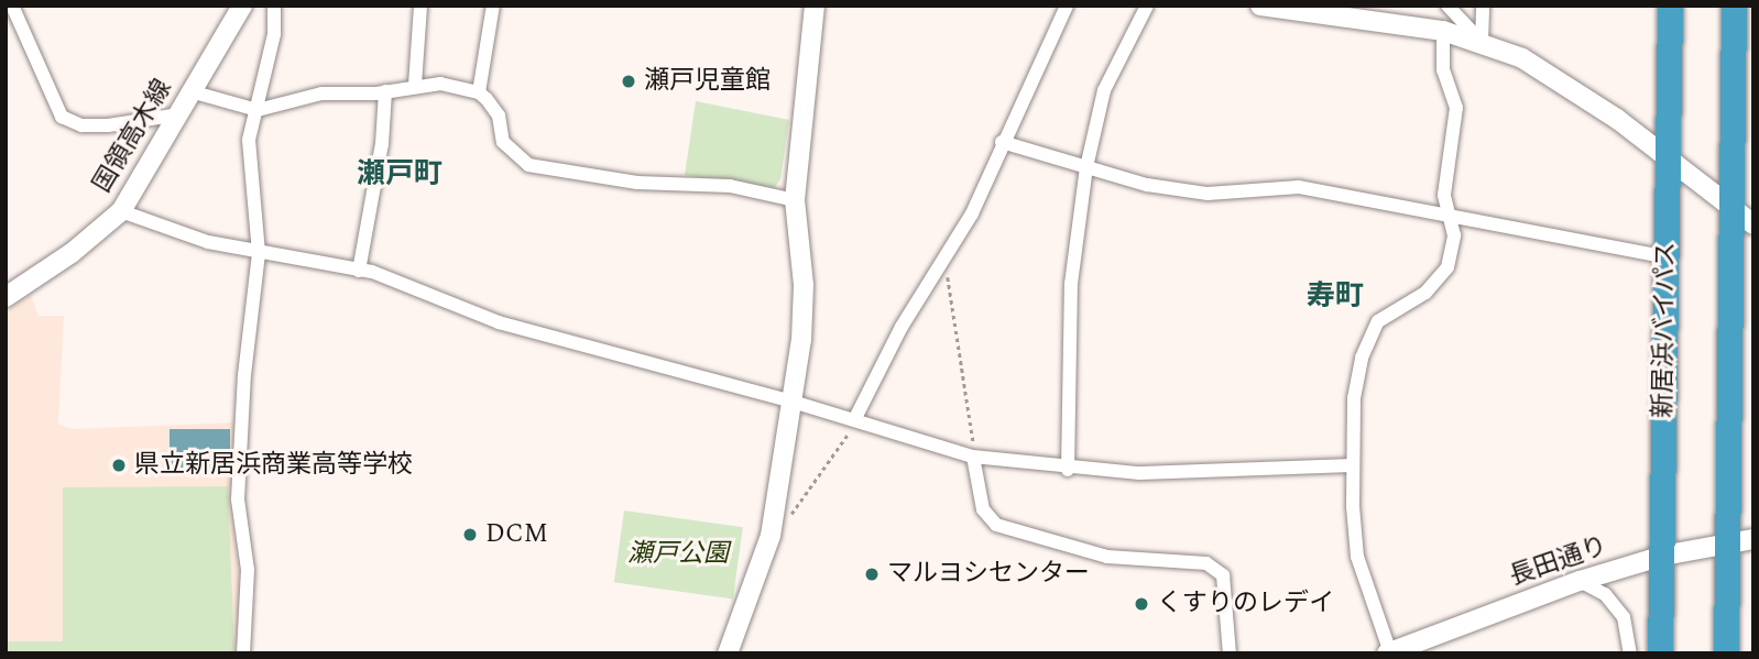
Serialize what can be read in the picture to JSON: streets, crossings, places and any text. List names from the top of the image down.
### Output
{
  "streets": {
    "highway": ["新居浜バイパス"],
    "street": ["国領高木線", "長田通り"]
  },
  "crossings": [
    ["新居浜バイパス", "長田通り"]
  ],
  "districts": ["瀬戸町", "寿町"],
  "parks": ["瀬戸公園"],
  "places": [
    "瀬戸児童館",
    "県立新居浜商業高等学校",
    "DCM",
    "マルヨシセンター",
    "くすりのレデイ"
  ]
}
